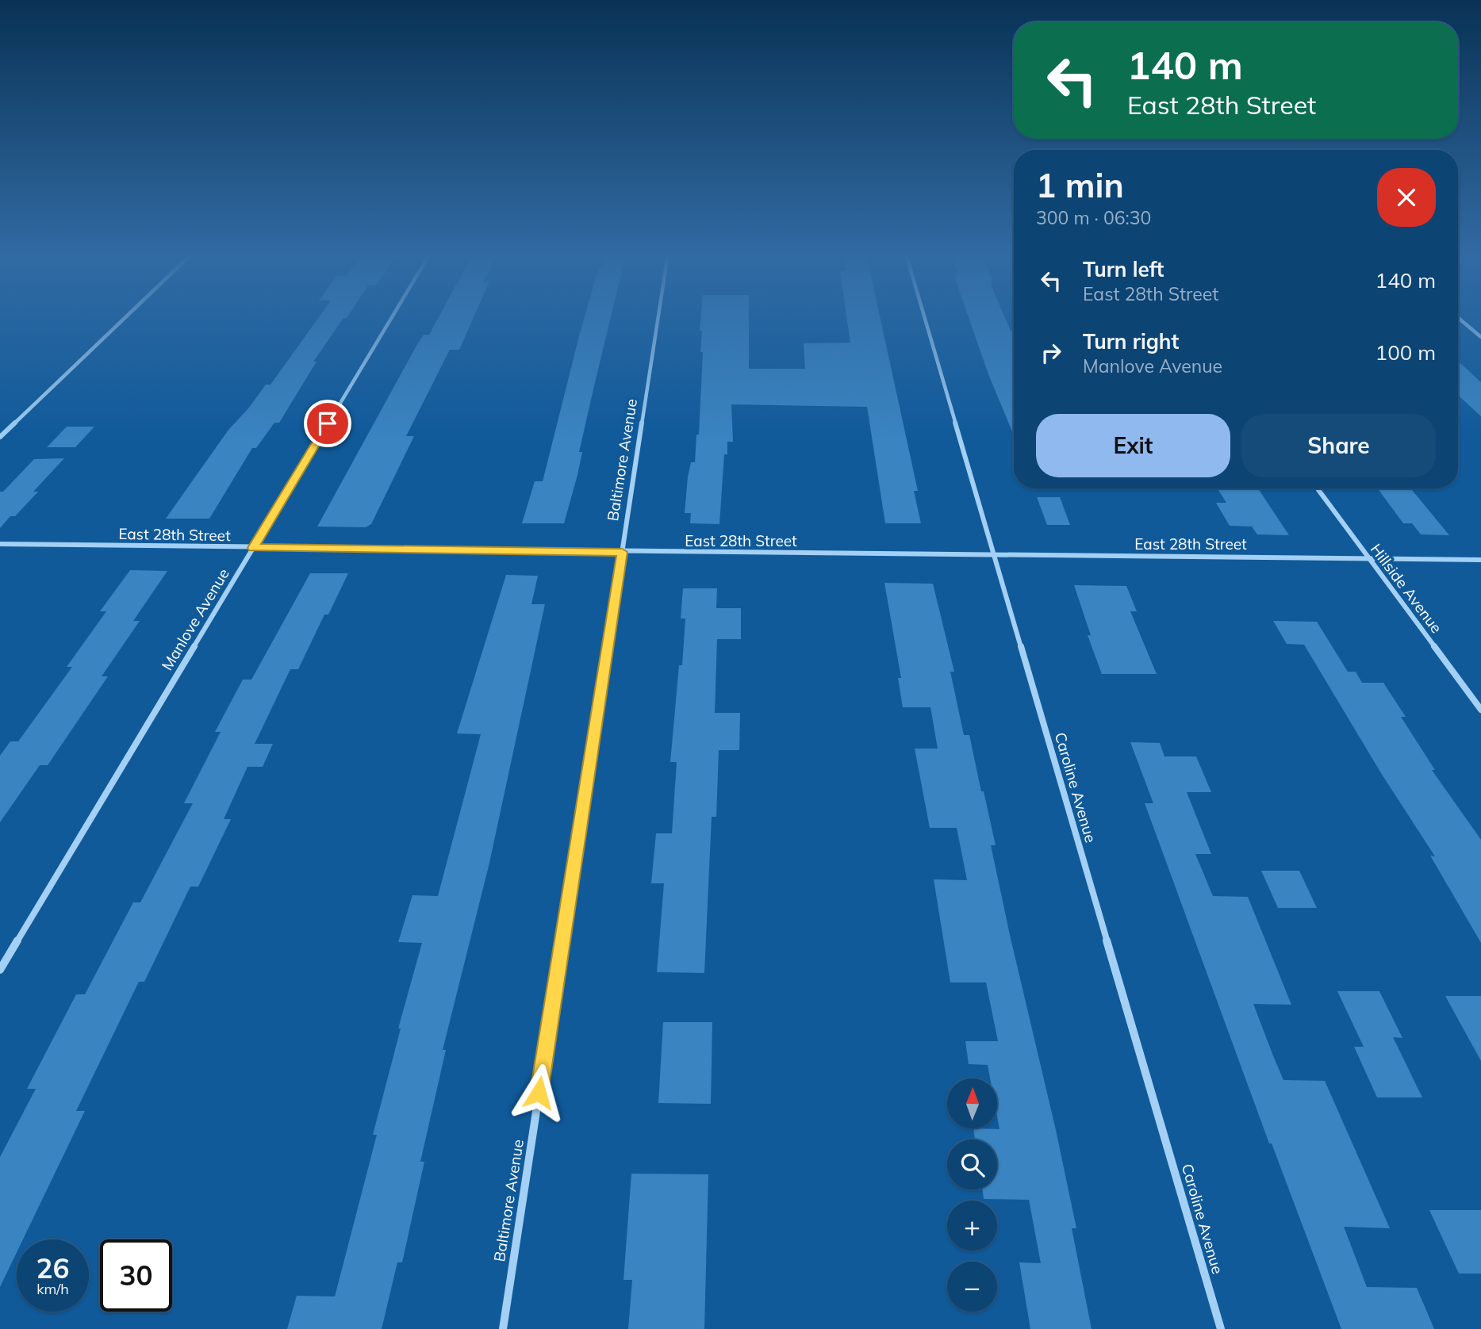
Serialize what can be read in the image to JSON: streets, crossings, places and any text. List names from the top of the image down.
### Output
{
  "streets": {
    "street": [
      "Baltimore Avenue",
      "East 28th Street",
      "Hillside Avenue",
      "Manlove Avenue",
      "Caroline Avenue"
    ]
  },
  "crossings": [
    ["Baltimore Avenue", "East 28th Street"],
    ["East 28th Street", "Hillside Avenue"],
    ["East 28th Street", "Manlove Avenue"],
    ["East 28th Street", "Caroline Avenue"]
  ],
  "north": "top",
  "page": {
    "turn": ["140 m", "East 28th Street"],
    "heading": ["1 min", "300 m · 06:30"],
    "list": [
      {
        "name": "Turn left",
        "note": "East 28th Street",
        "value": "140 m"
      },
      {
        "name": "Turn right",
        "note": "Manlove Avenue",
        "value": "100 m"
      }
    ],
    "buttons": ["Exit", "Share"],
    "map_buttons": ["+", "−"],
    "speed": "26 km/h",
    "limit": "30"
  }
}
